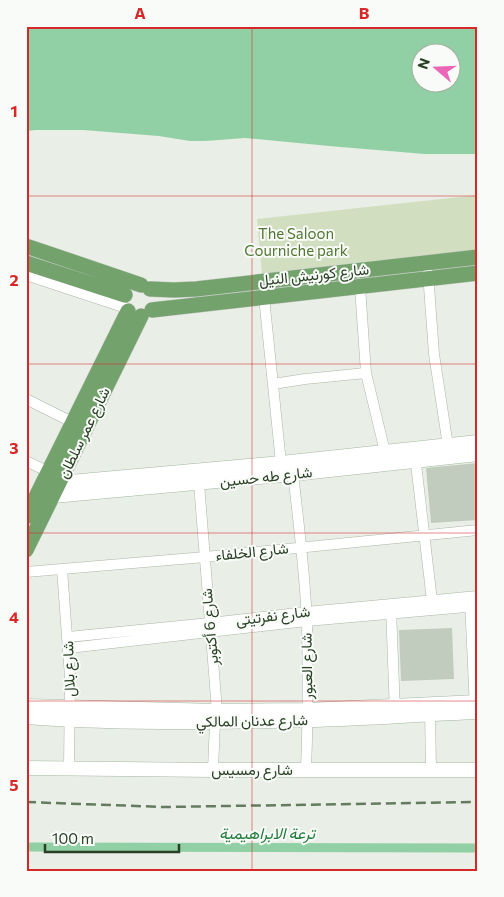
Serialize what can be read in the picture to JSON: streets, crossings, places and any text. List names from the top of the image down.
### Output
{
  "streets": {
    "main road": [
      "شارع كورنيش النيل",
      "شارع عمر سلطان",
      "شارع طه حسين",
      "شارع عدنان المالكي",
      "شارع رمسيس"
    ],
    "street": [
      "شارع الخلفاء",
      "شارع نفرتيتى",
      "شارع 6 أكتوبر",
      "شارع العبور",
      "شارع بلال"
    ]
  },
  "crossings": [
    ["شارع كورنيش النيل", "شارع عمر سلطان"],
    ["شارع عمر سلطان", "شارع طه حسين"],
    ["شارع طه حسين", "شارع 6 أكتوبر"],
    ["شارع طه حسين", "شارع العبور"],
    ["شارع الخلفاء", "شارع 6 أكتوبر"],
    ["شارع الخلفاء", "شارع العبور"],
    ["شارع الخلفاء", "شارع بلال"],
    ["شارع نفرتيتى", "شارع 6 أكتوبر"],
    ["شارع نفرتيتى", "شارع العبور"],
    ["شارع نفرتيتى", "شارع بلال"],
    ["شارع 6 أكتوبر", "شارع عدنان المالكي"],
    ["شارع 6 أكتوبر", "شارع رمسيس"],
    ["شارع العبور", "شارع عدنان المالكي"],
    ["شارع العبور", "شارع رمسيس"],
    ["شارع بلال", "شارع عدنان المالكي"],
    ["شارع بلال", "شارع رمسيس"]
  ],
  "water": ["ترعة الابراهيمية"],
  "parks": ["The Saloon Courniche park"],
  "scale_bar": "100 m",
  "north": "left",
  "grid": {
    "columns": ["A", "B"],
    "rows": [
      "1",
      "2",
      "3",
      "4",
      "5"
    ]
  }
}
